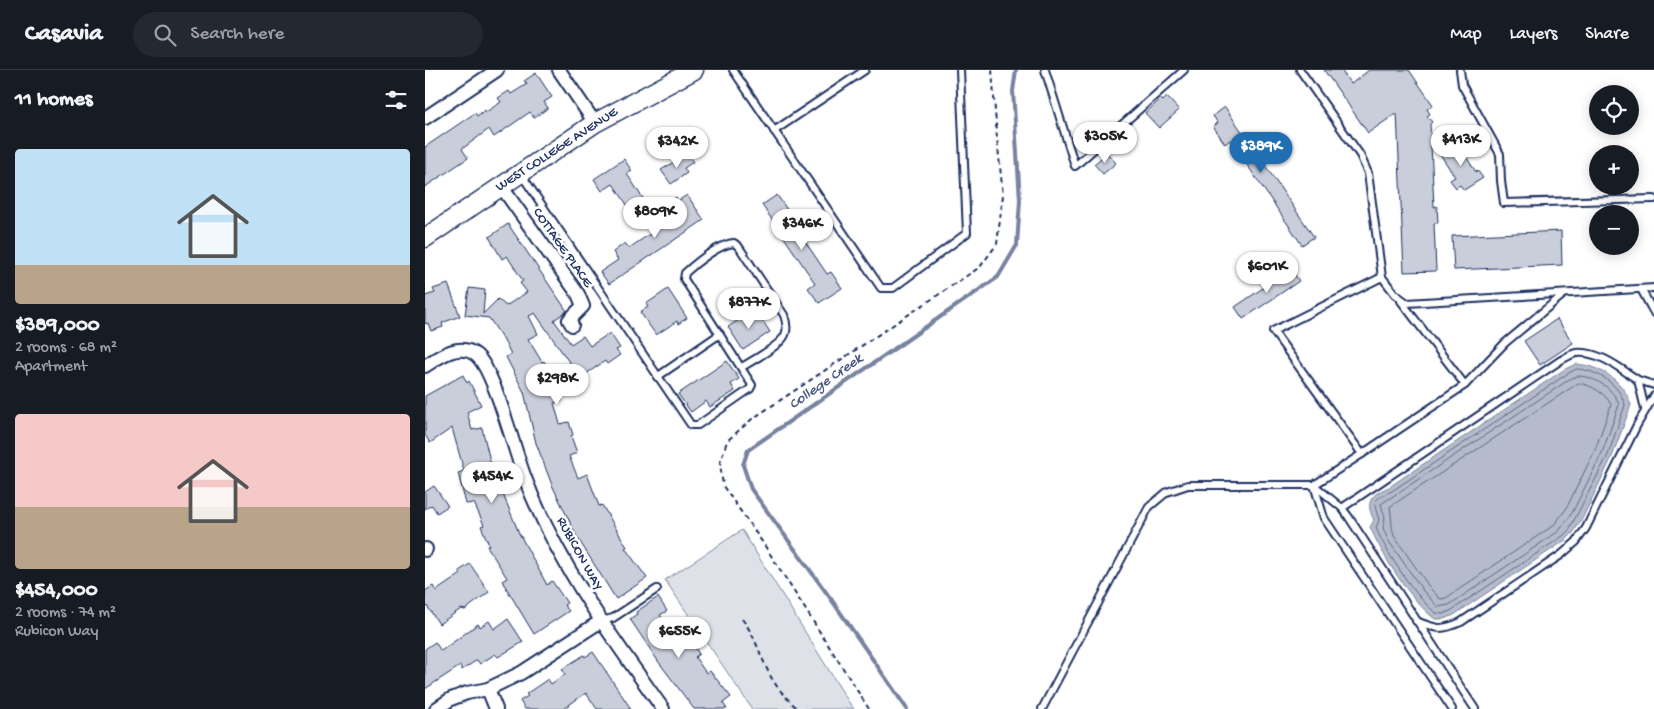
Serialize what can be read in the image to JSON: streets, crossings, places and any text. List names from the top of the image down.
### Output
{
  "streets": {
    "main road": ["WEST COLLEGE AVENUE"],
    "street": ["COTTAGE PLACE", "RUBICON WAY"]
  },
  "crossings": [
    ["WEST COLLEGE AVENUE", "COTTAGE PLACE"]
  ],
  "water": ["College Creek"],
  "page": {
    "header": "Casavia",
    "search": "Search here",
    "nav": ["Map", "Layers", "Share"],
    "heading": "11 homes",
    "map_buttons": ["+", "−"],
    "price": [
      "$305K",
      "$413K",
      "$342K",
      "$389K",
      "$809K",
      "$346K",
      "$601K",
      "$877K",
      "$298K",
      "$454K",
      "$655K"
    ],
    "list": [
      {
        "name": "$389,000",
        "note": "2 rooms · 68 m² · Apartment"
      },
      {
        "name": "$454,000",
        "note": "2 rooms · 74 m² · Rubicon Way"
      }
    ]
  }
}
